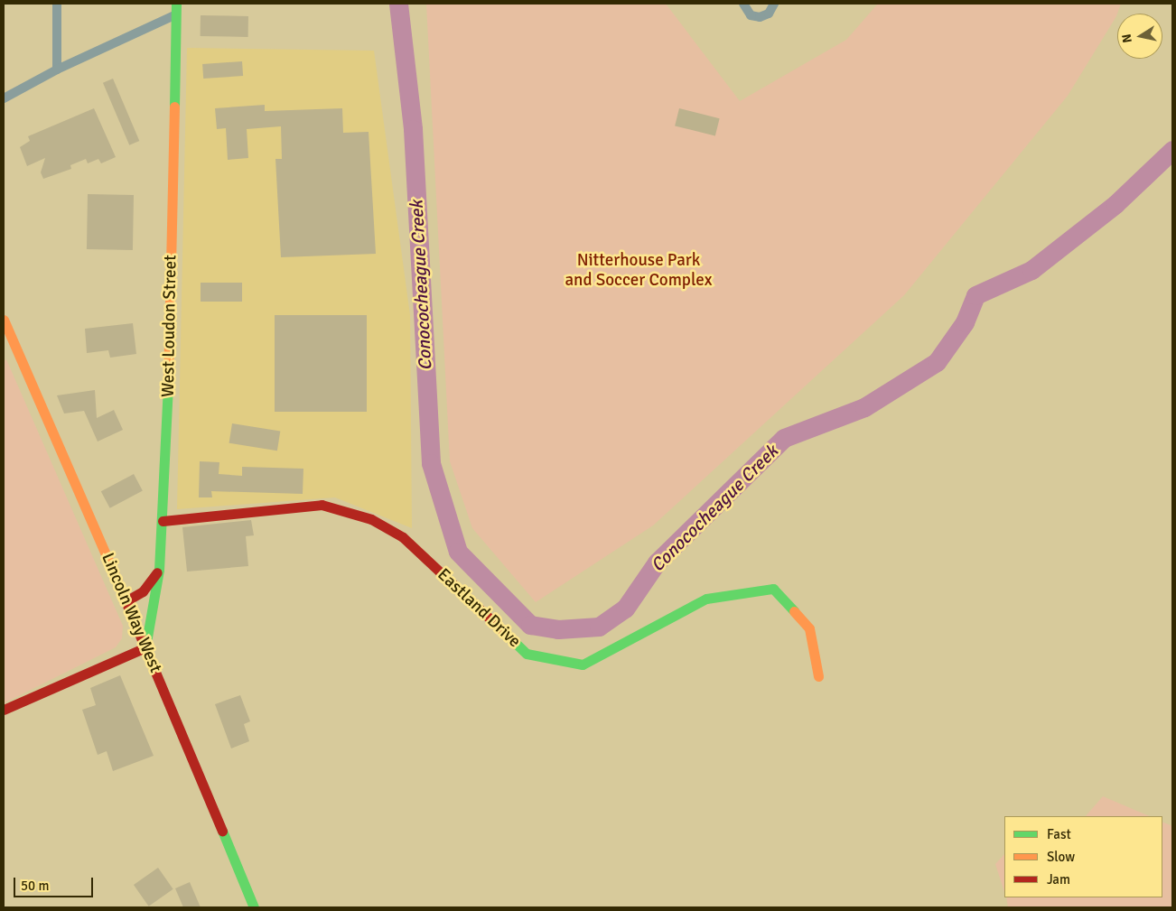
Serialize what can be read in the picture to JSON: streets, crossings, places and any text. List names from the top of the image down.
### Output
{
  "streets": {
    "main road": ["West Loudon Street", "Eastland Drive", "Lincoln Way West"]
  },
  "crossings": [
    ["West Loudon Street", "Eastland Drive"],
    ["West Loudon Street", "Lincoln Way West"]
  ],
  "water": ["Conococheague Creek"],
  "parks": ["Nitterhouse Park and Soccer Complex"],
  "legend": ["Fast", "Slow", "Jam"],
  "scale_bar": "50 m",
  "north": "left"
}
